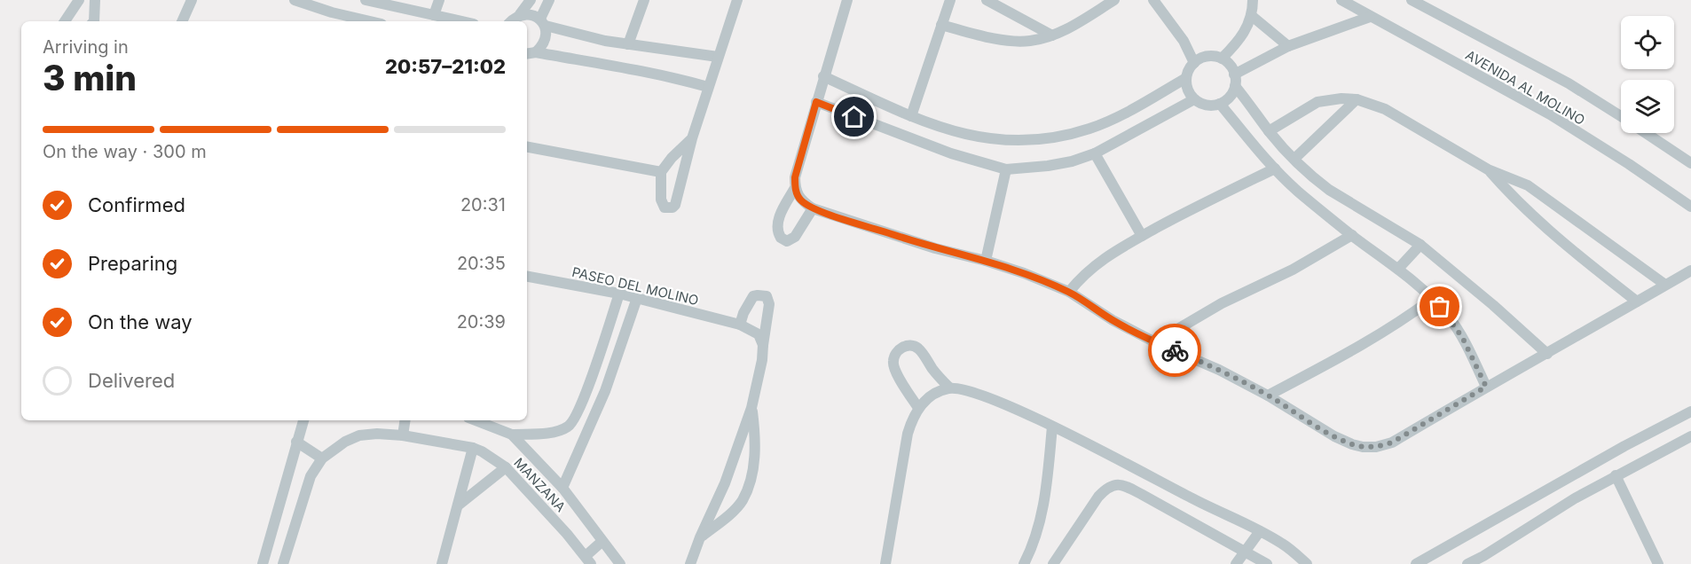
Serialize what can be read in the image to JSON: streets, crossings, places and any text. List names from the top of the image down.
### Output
{
  "streets": {
    "street": ["AVENIDA AL MOLINO", "PASEO DEL MOLINO", "MANZANA"]
  },
  "page": {
    "heading": ["3 min", "Arriving in", "20:57–21:02"],
    "bar": "On the way · 300 m",
    "list": [
      ["Confirmed", "20:31"],
      ["Preparing", "20:35"],
      ["On the way", "20:39"],
      "Delivered"
    ]
  }
}
